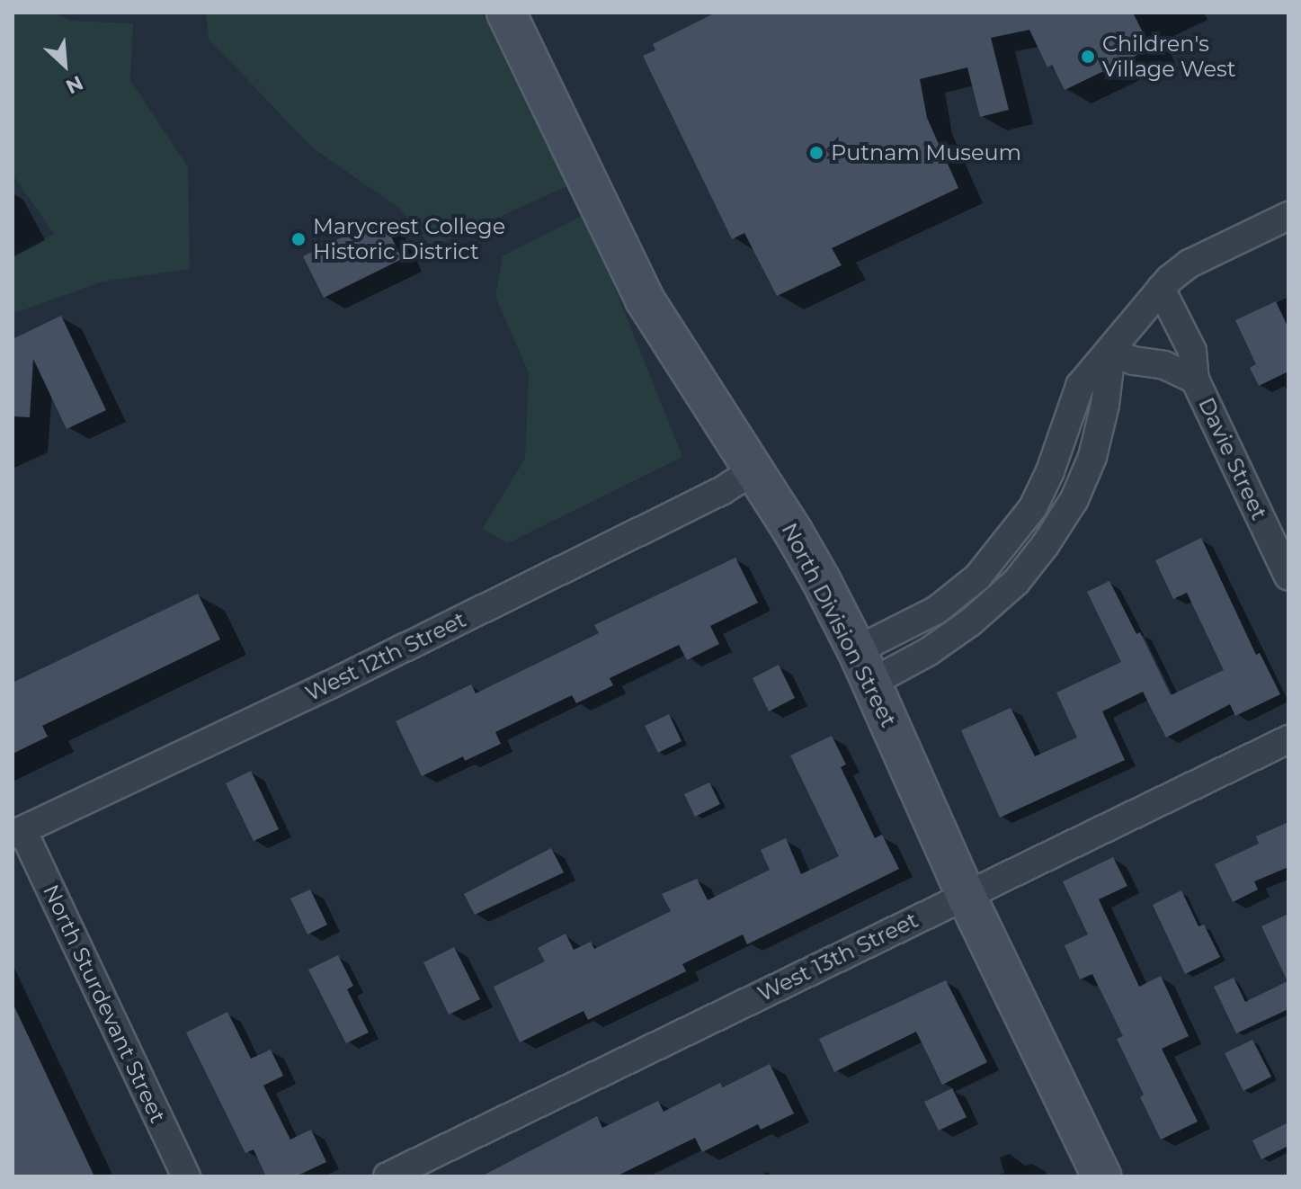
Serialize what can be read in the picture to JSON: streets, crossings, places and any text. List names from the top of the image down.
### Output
{
  "streets": {
    "main road": ["North Division Street"],
    "street": [
      "Davie Street",
      "West 12th Street",
      "West 13th Street",
      "North Sturdevant Street"
    ]
  },
  "crossings": [
    ["North Division Street", "West 12th Street"],
    ["North Division Street", "West 13th Street"],
    ["West 12th Street", "North Sturdevant Street"]
  ],
  "places": ["Children's Village West", "Putnam Museum", "Marycrest College Historic District"],
  "north": "bottom right"
}
